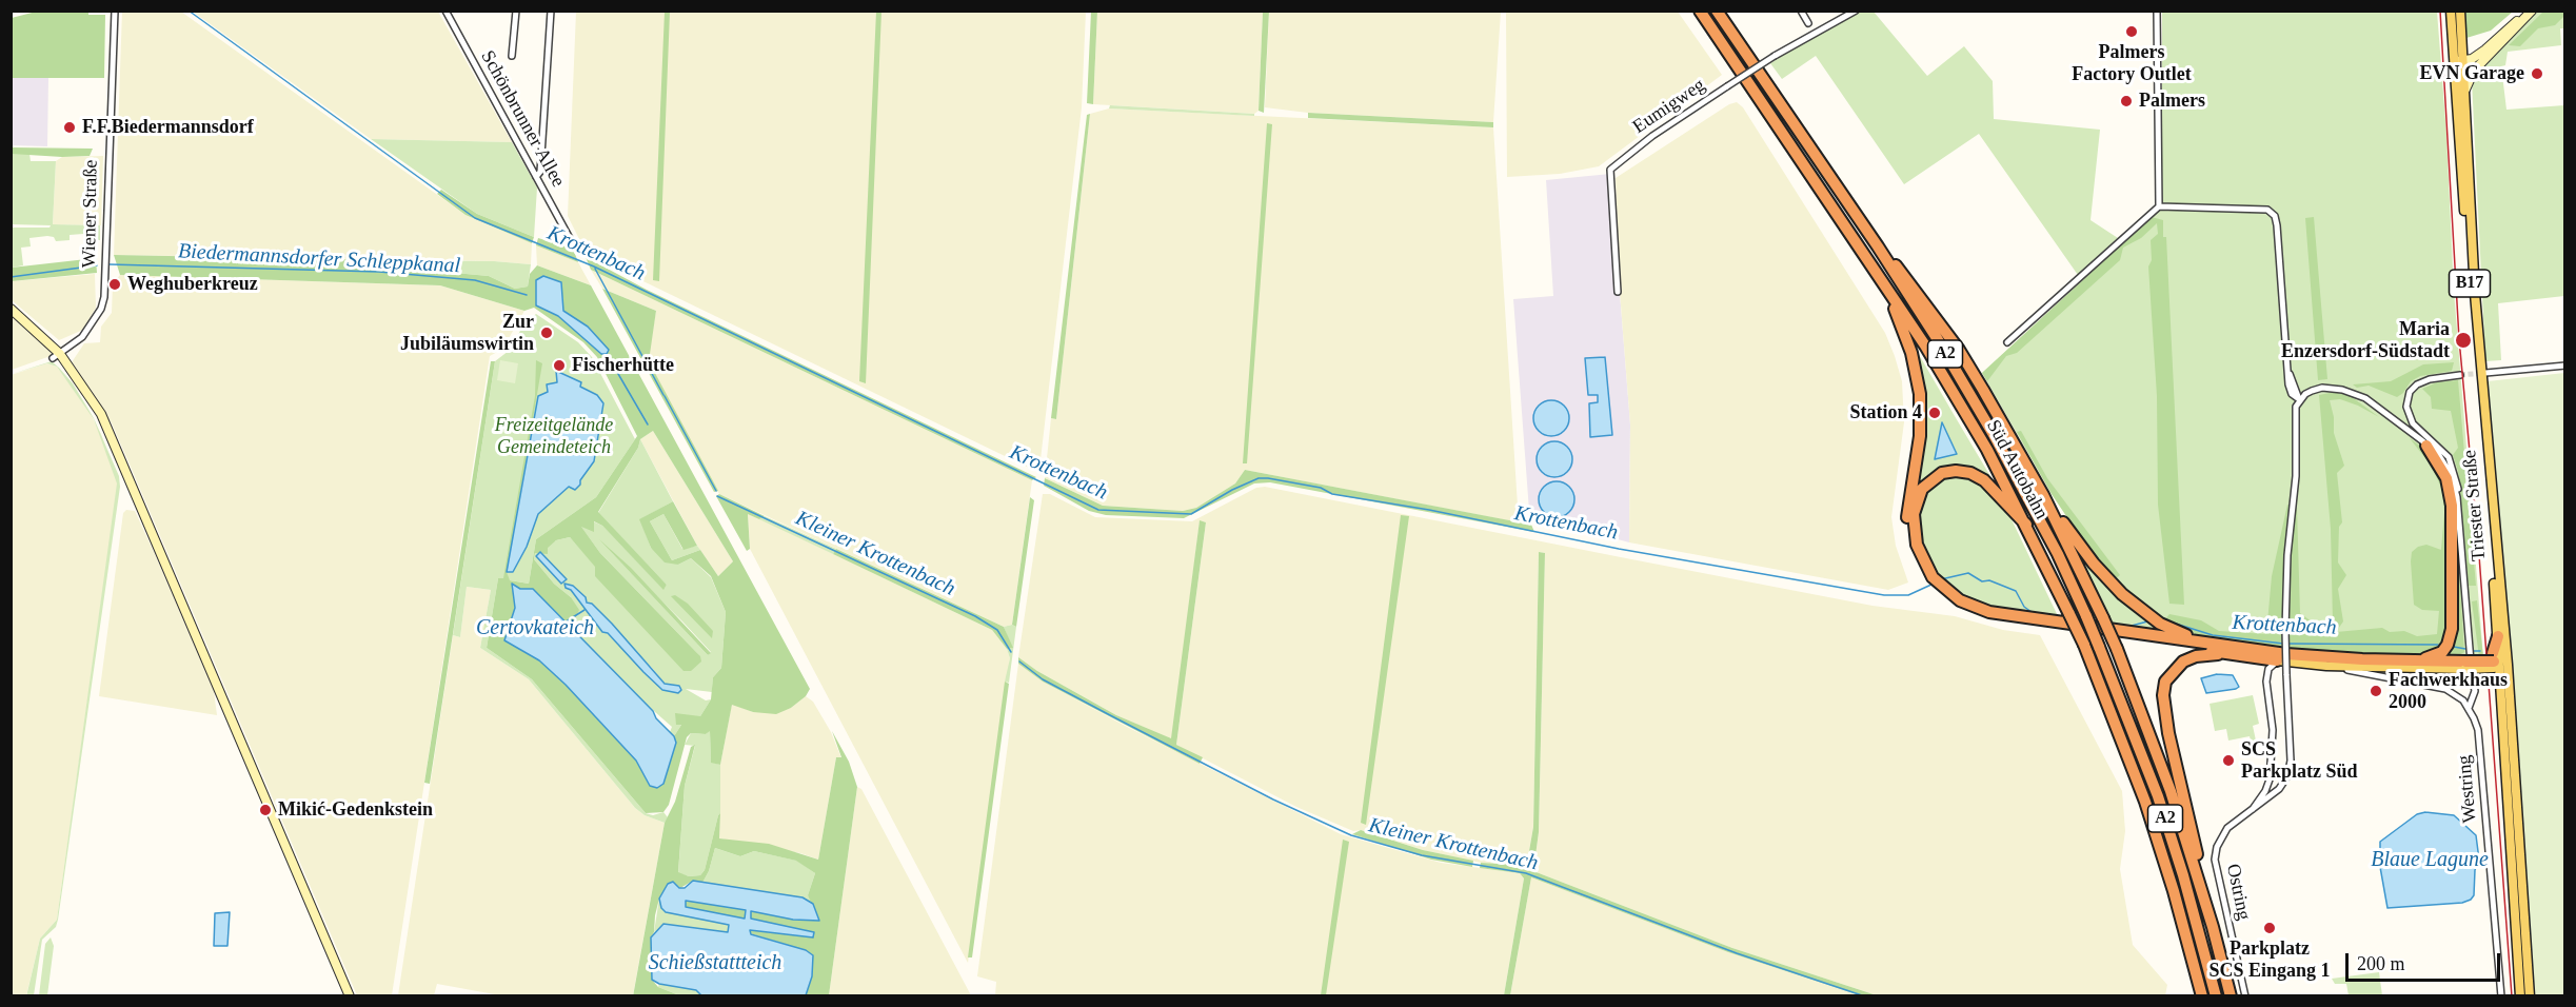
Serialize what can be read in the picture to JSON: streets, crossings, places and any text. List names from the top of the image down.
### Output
{
  "streets": {
    "highway": ["A2", "Süd Autobahn"],
    "main road": ["B17", "Triester Straße"],
    "street": [
      "Eumigweg",
      "Schönbrunner Allee",
      "Wiener Straße",
      "Westring",
      "Ostring"
    ]
  },
  "water": [
    "Krottenbach",
    "Biedermannsdorfer Schleppkanal",
    "Kleiner Krottenbach",
    "Certovkateich",
    "Blaue Lagune",
    "Schießstattteich"
  ],
  "parks": ["Freizeitgelände Gemeindeteich"],
  "places": [
    "Palmers Factory Outlet",
    "EVN Garage",
    "Palmers",
    "F.F.Biedermannsdorf",
    "Weghuberkreuz",
    "Zur Jubiläumswirtin",
    "Maria Enzersdorf-Südstadt",
    "Fischerhütte",
    "Station 4",
    "Fachwerkhaus 2000",
    "SCS Parkplatz Süd",
    "Mikić-Gedenkstein",
    "Parkplatz SCS Eingang 1"
  ],
  "scale_bar": "200 m"
}
